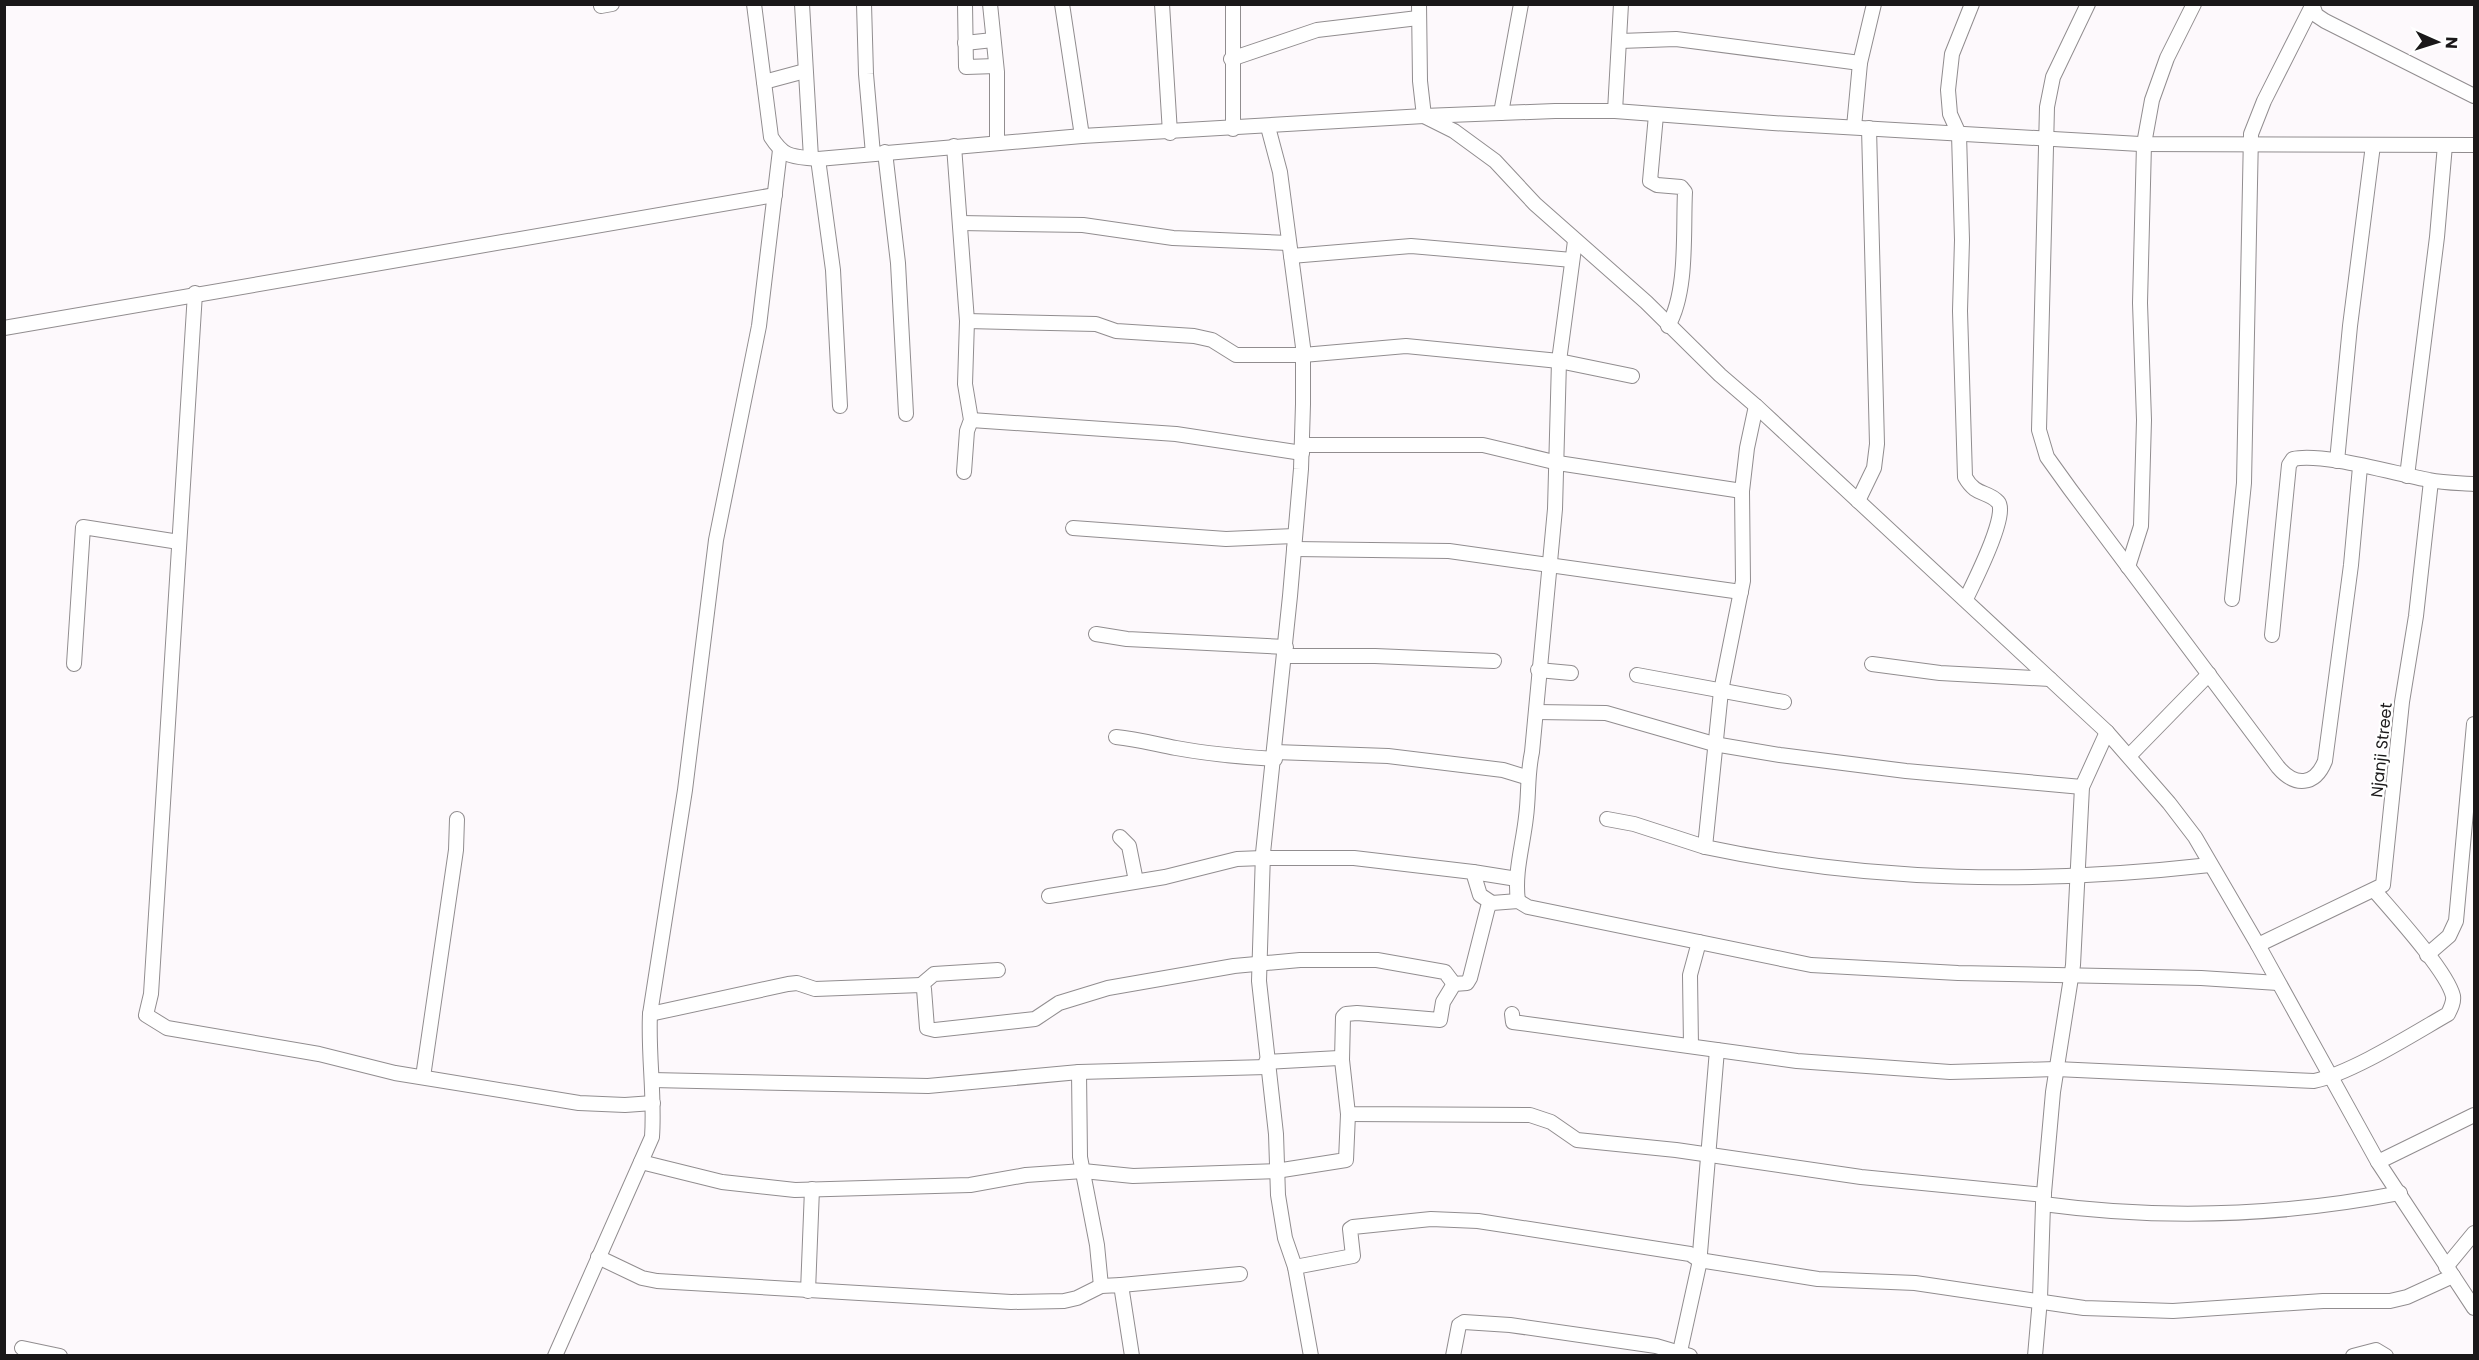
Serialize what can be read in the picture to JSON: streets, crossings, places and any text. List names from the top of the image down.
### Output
{
  "streets": {
    "street": ["Njanji Street"]
  },
  "north": "right"
}
